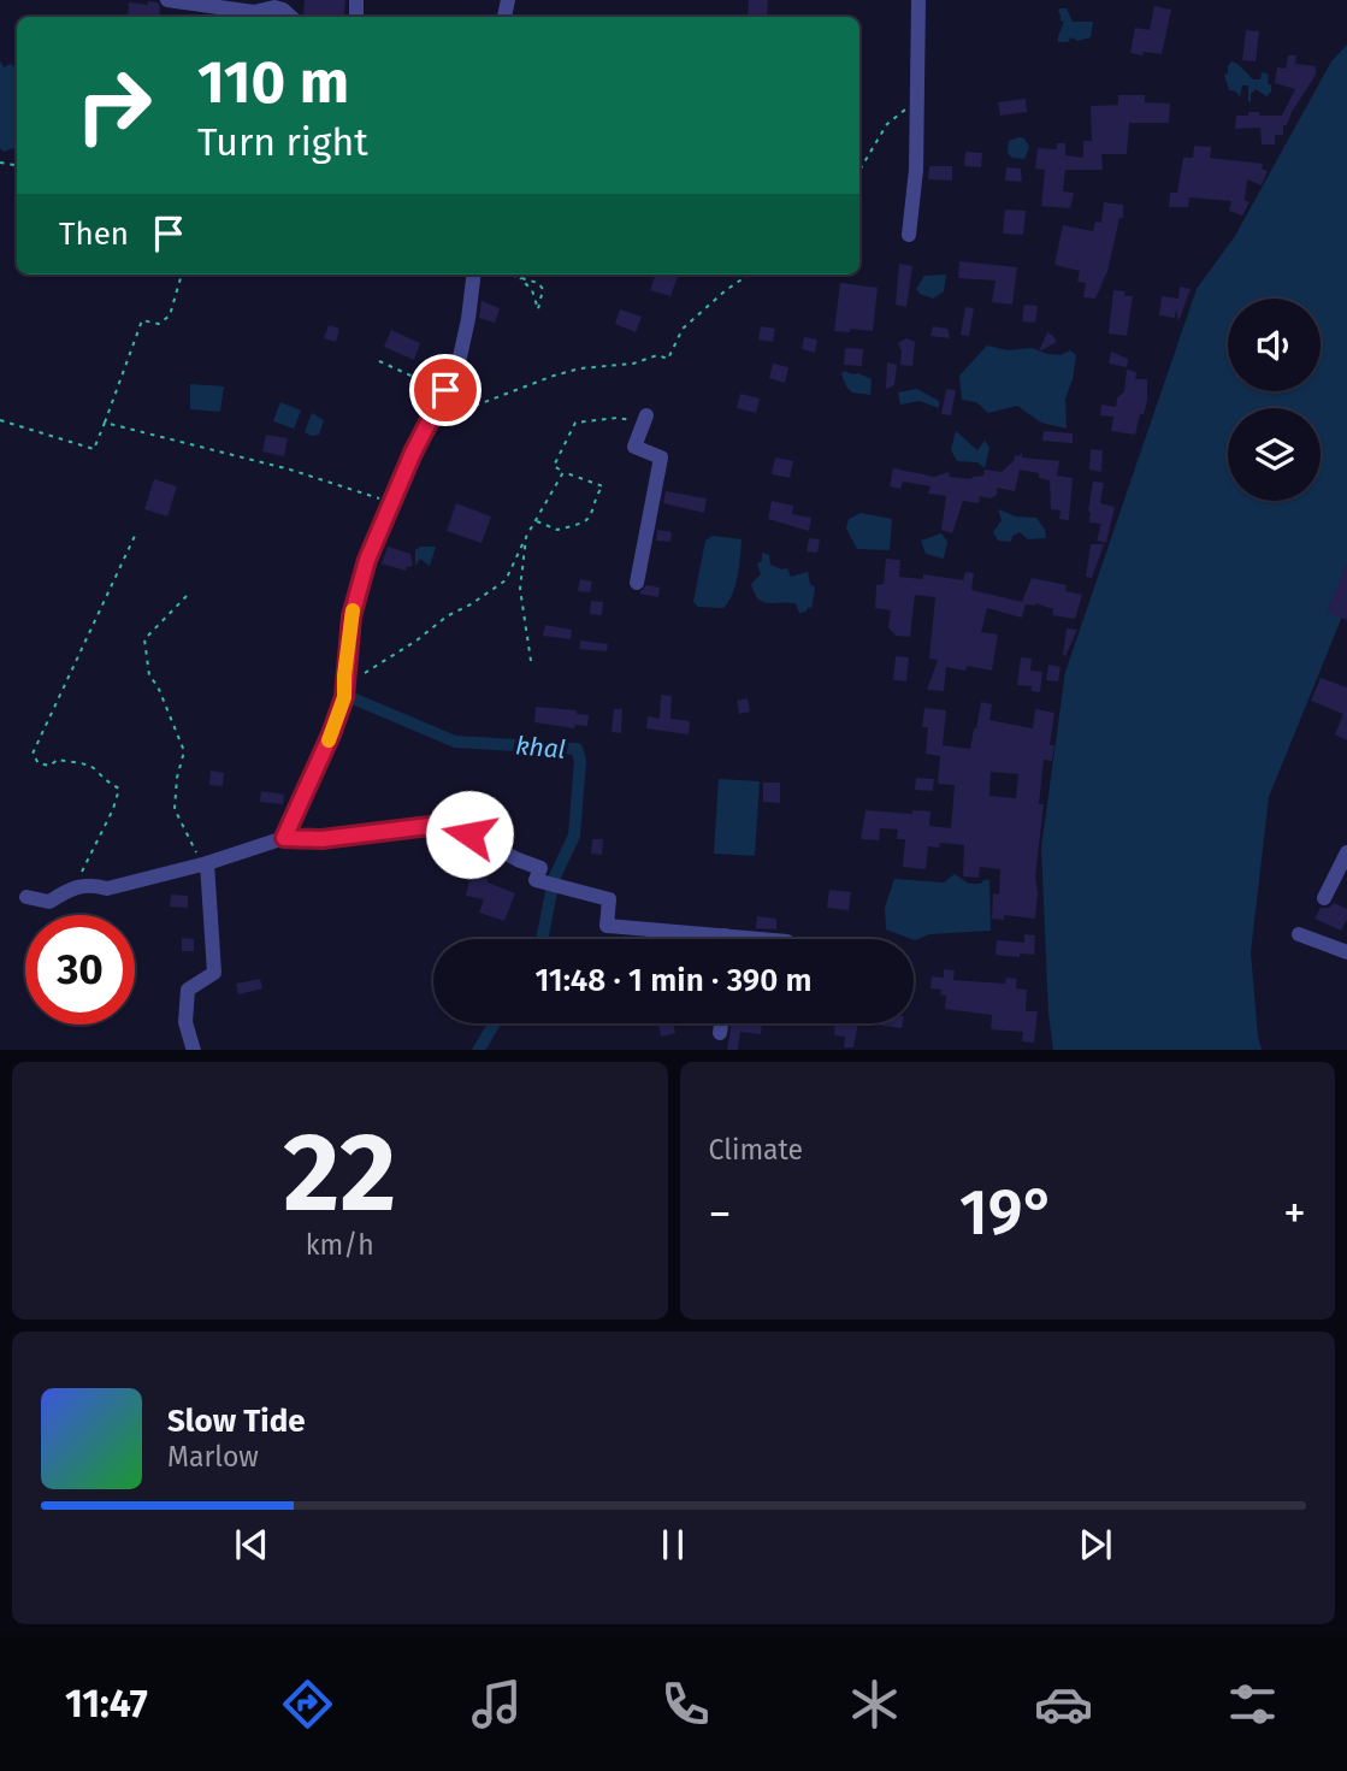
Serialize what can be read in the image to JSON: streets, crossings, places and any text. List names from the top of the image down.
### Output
{
  "water": ["khal"],
  "page": {
    "turn": ["110 m", "Turn right"],
    "then": "Then",
    "limit": "30",
    "trip": "11:48 · 1 min · 390 m",
    "tile": [
      ["22", "km/h"],
      "Climate"
    ],
    "heat": ["−", "19°", "+"],
    "song": ["Slow Tide", "Marlow"],
    "tabs": "11:47"
  }
}
